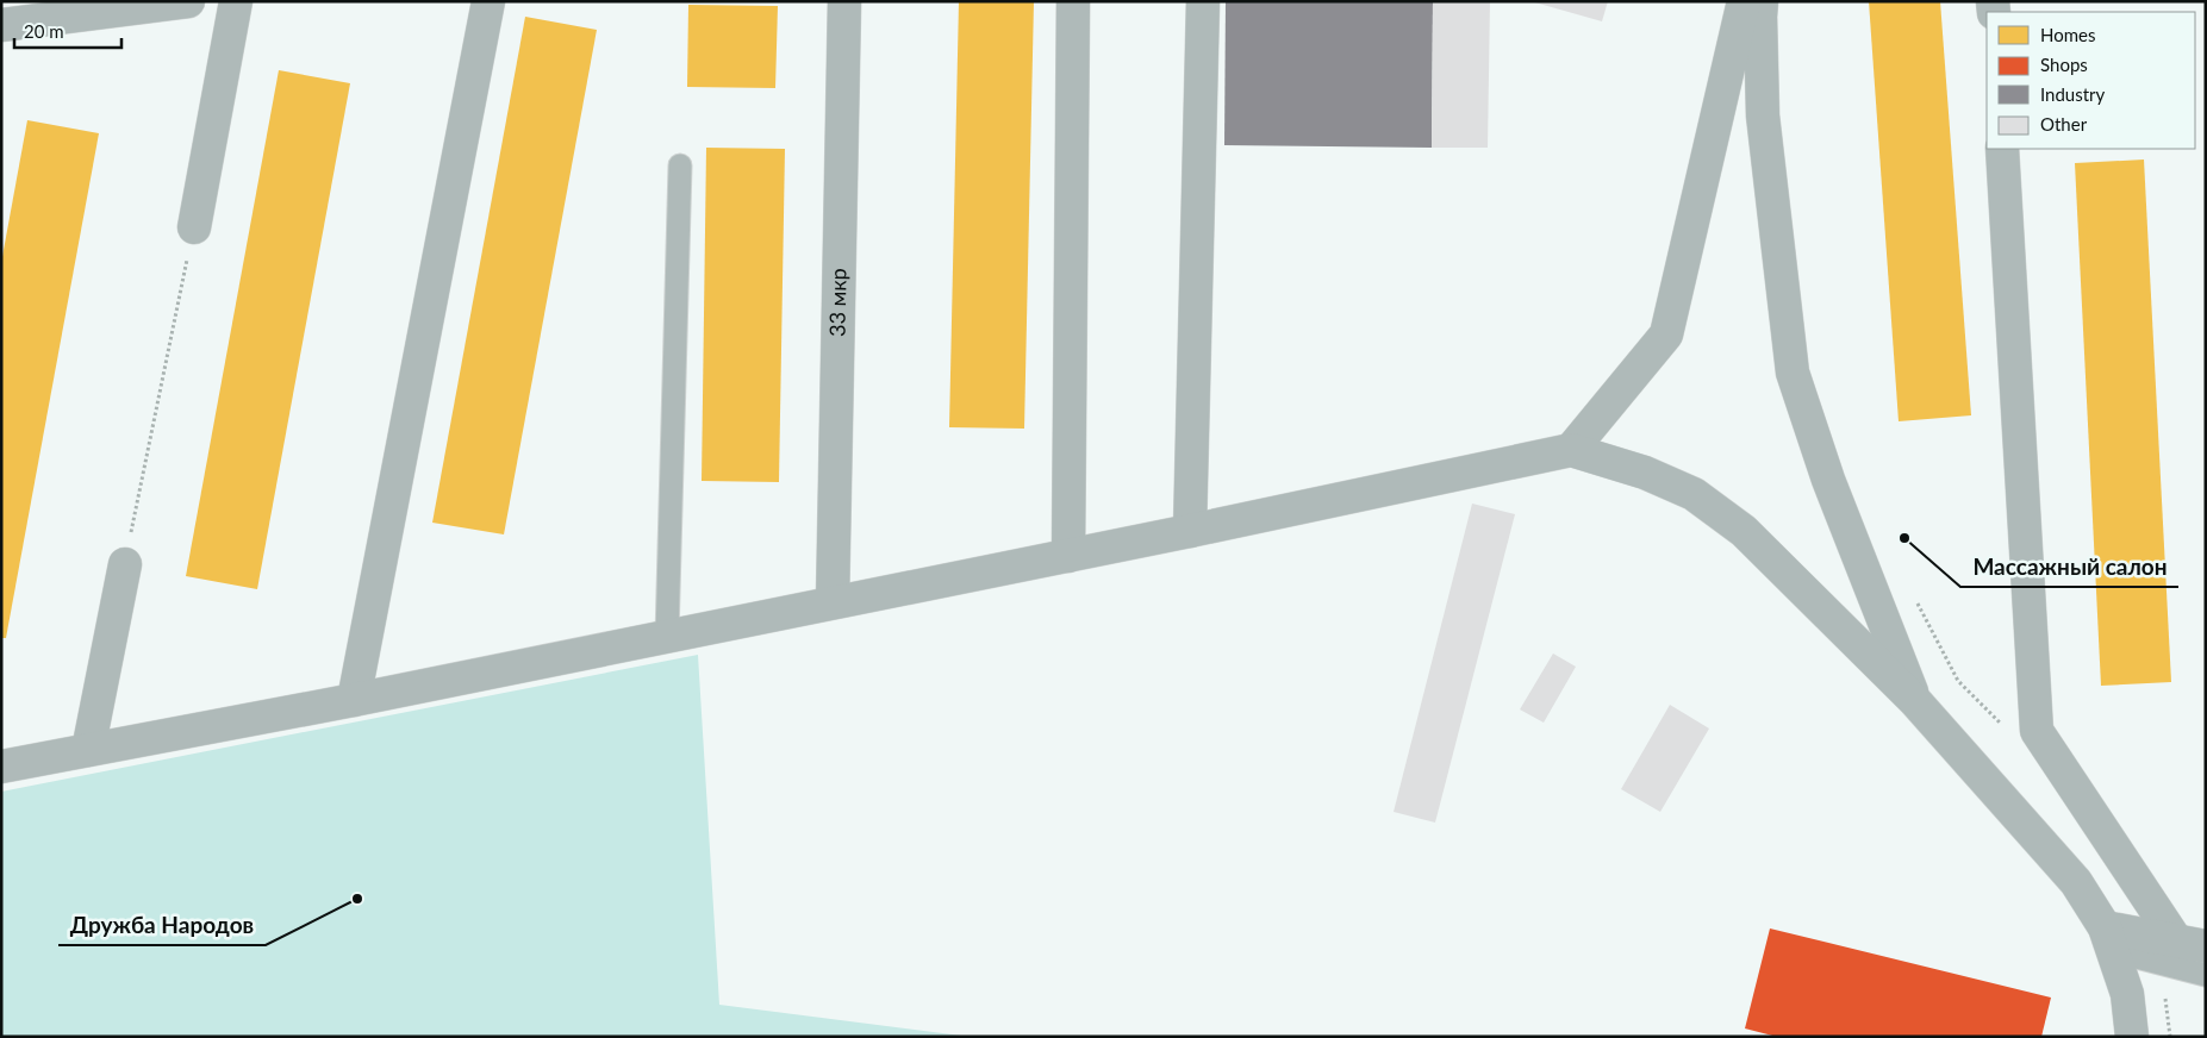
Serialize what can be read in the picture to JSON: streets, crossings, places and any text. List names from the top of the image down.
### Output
{
  "streets": {
    "street": ["33 мкр"]
  },
  "places": ["Массажный салон", "Дружба Народов"],
  "legend": [
    "Homes",
    "Shops",
    "Industry",
    "Other"
  ],
  "scale_bar": "20 m"
}
